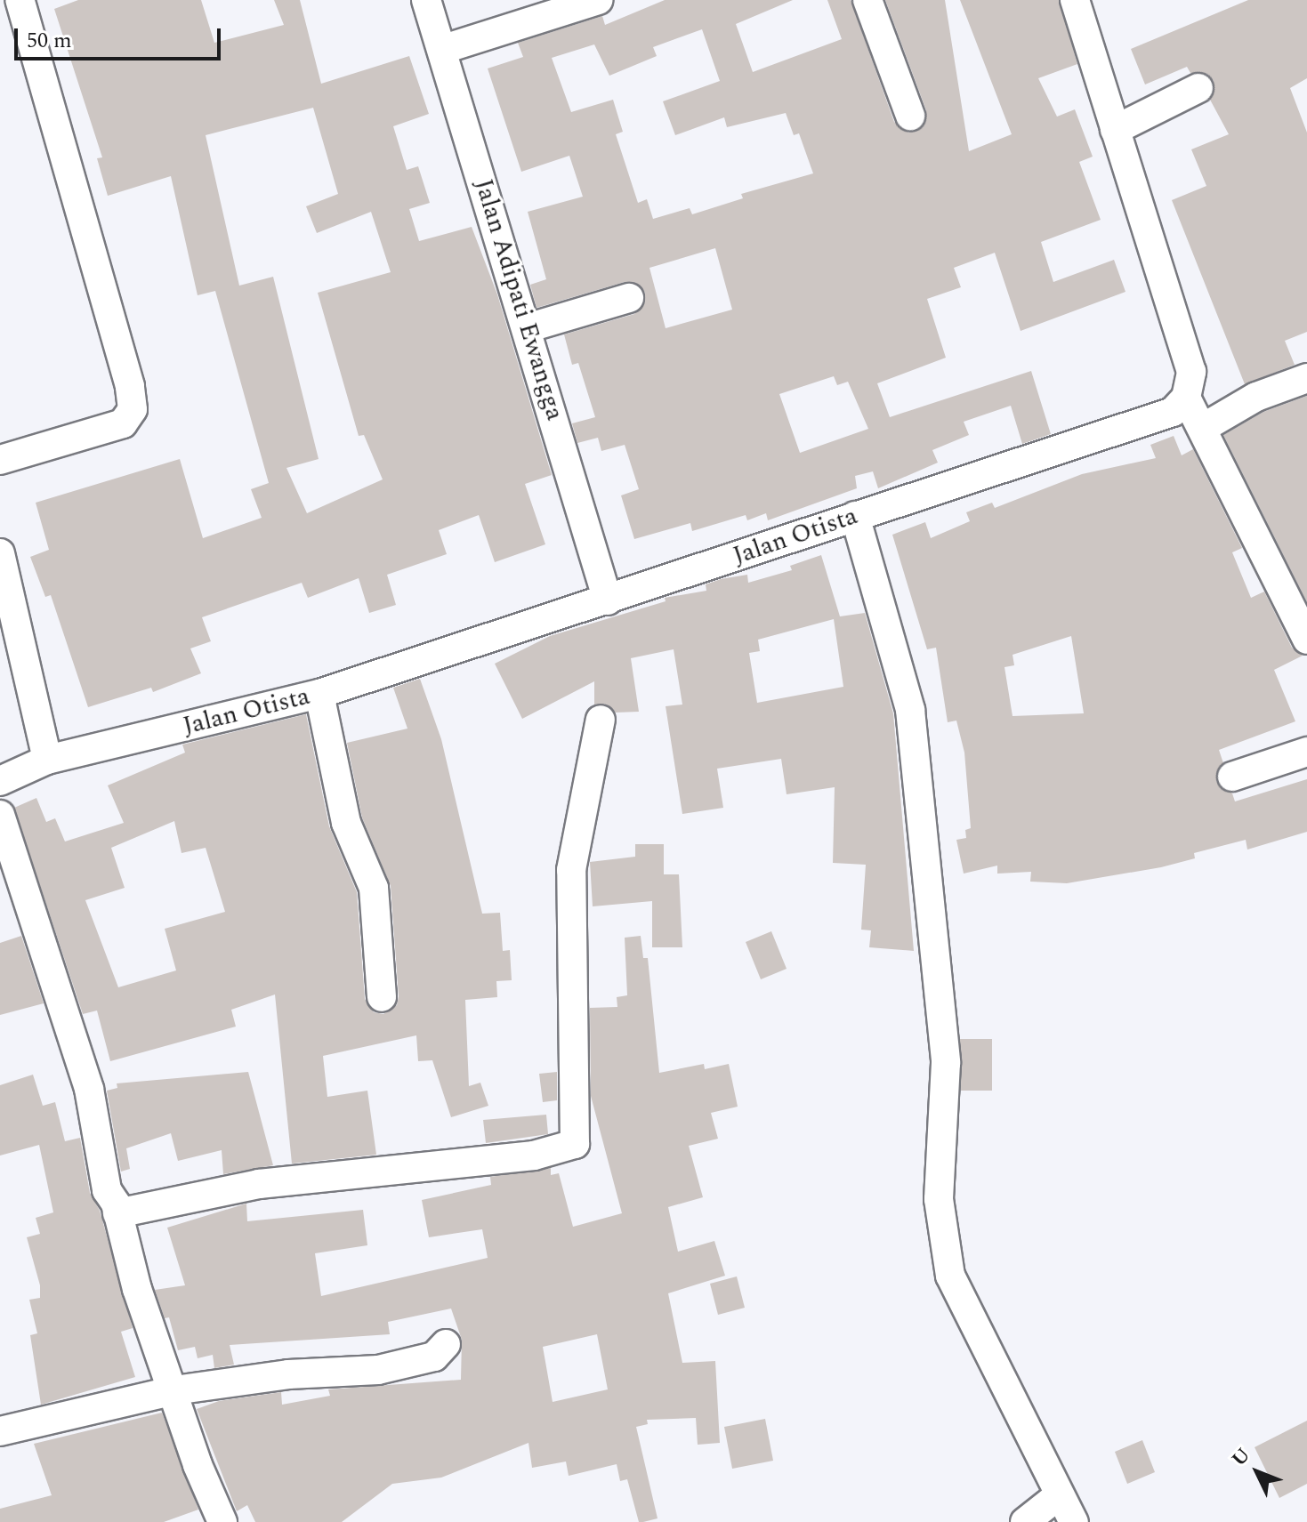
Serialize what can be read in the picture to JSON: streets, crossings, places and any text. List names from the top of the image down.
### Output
{
  "streets": {
    "street": ["Jalan Adipati Ewangga", "Jalan Otista"]
  },
  "crossings": [
    ["Jalan Adipati Ewangga", "Jalan Otista"]
  ],
  "scale_bar": "50 m",
  "north": "top left"
}
